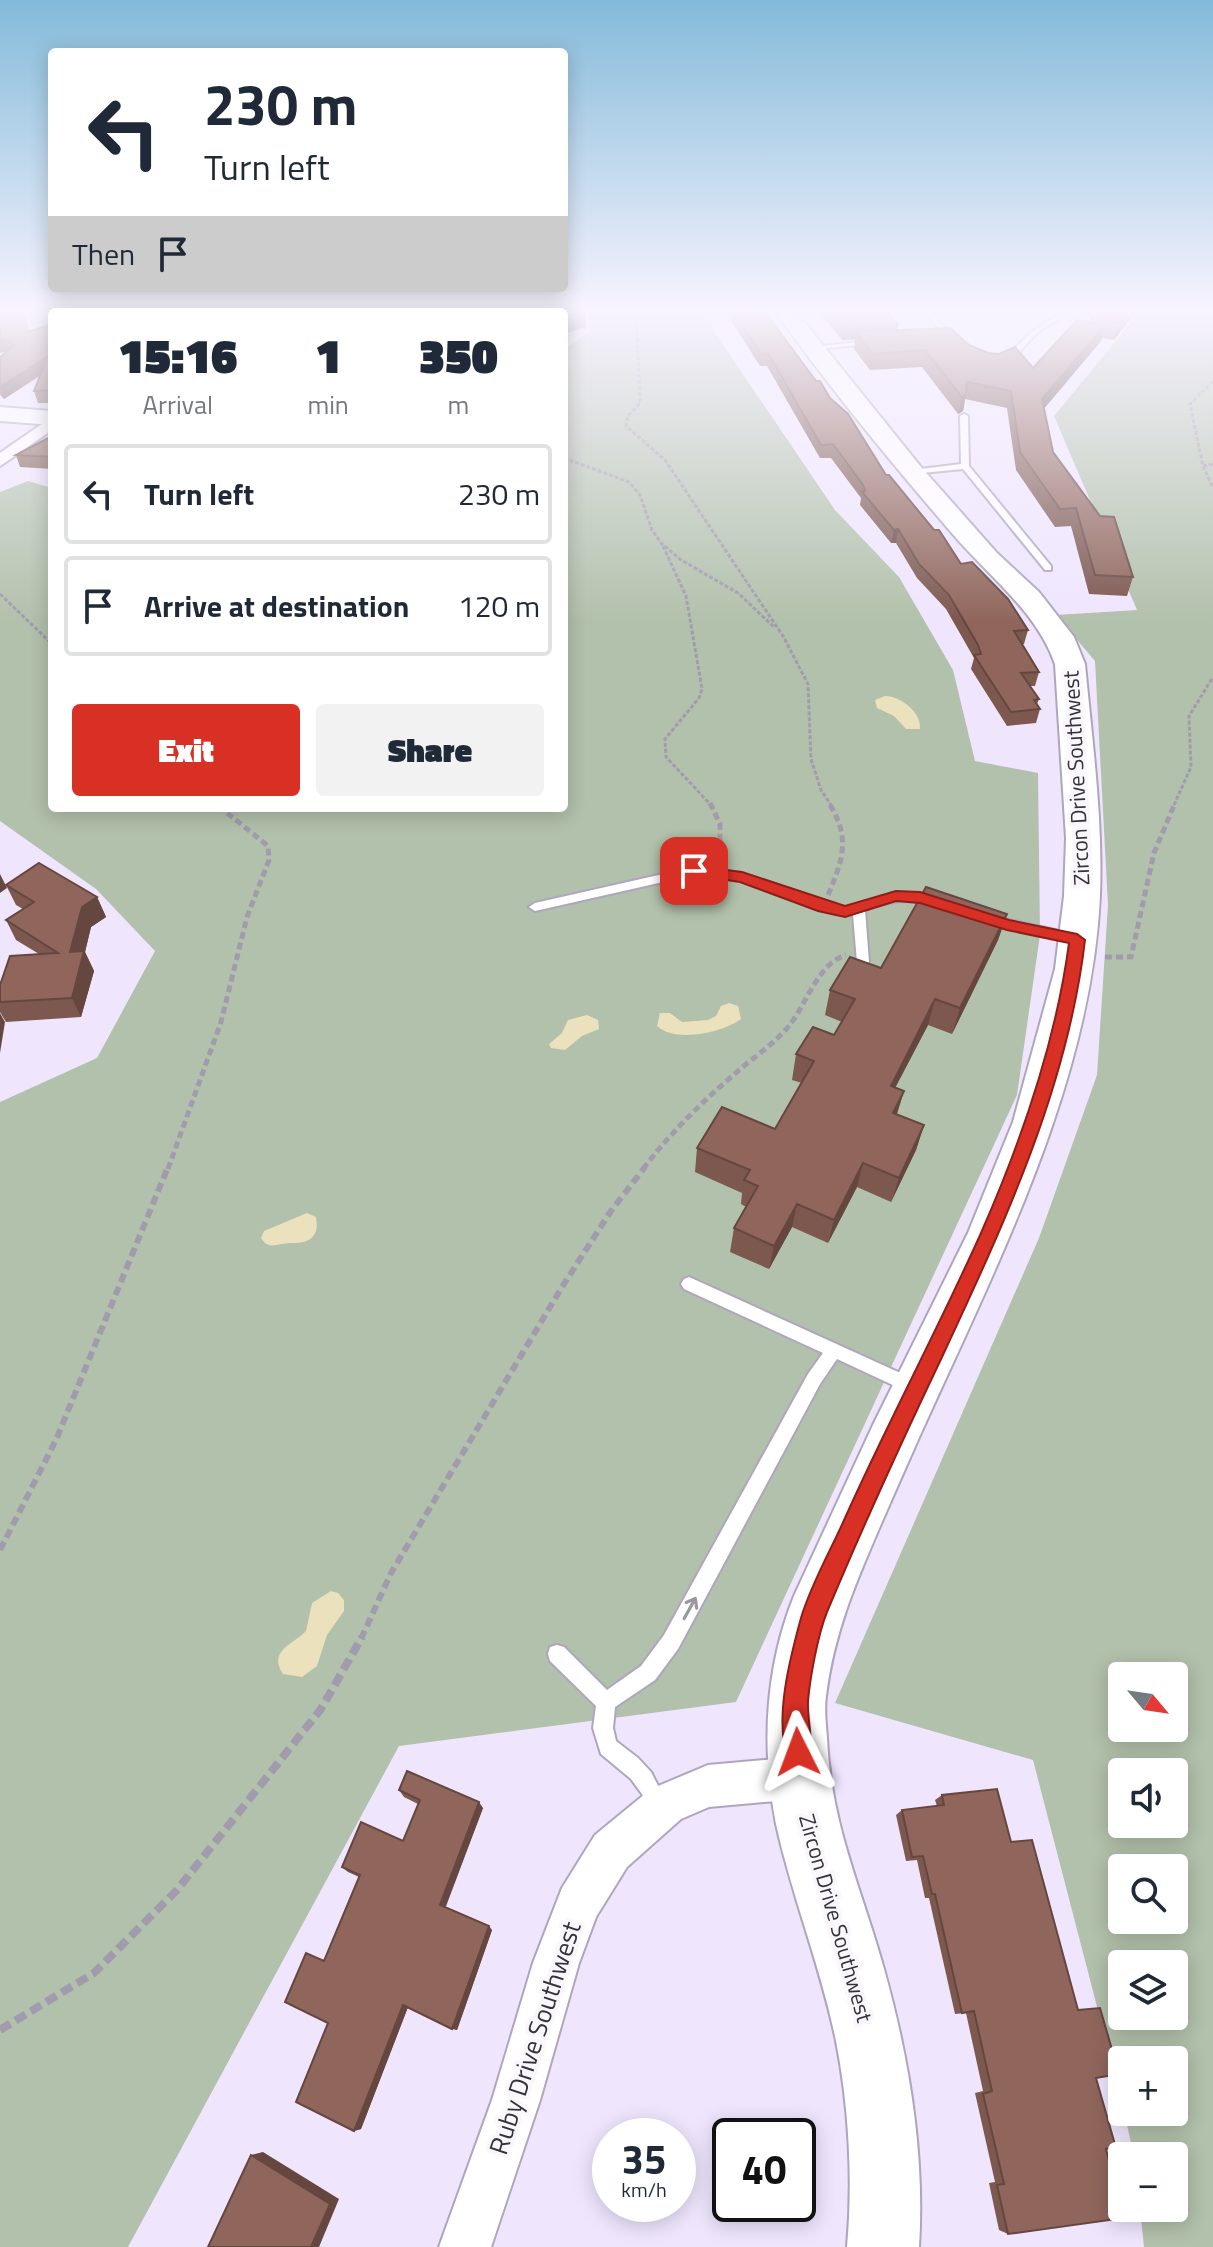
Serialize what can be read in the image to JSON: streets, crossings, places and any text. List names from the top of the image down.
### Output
{
  "streets": {
    "street": ["Zircon Drive Southwest", "Ruby Drive Southwest"]
  },
  "crossings": [
    ["Zircon Drive Southwest", "Ruby Drive Southwest"]
  ],
  "north": "bottom right",
  "page": {
    "turn": ["230 m", "Turn left"],
    "then": "Then",
    "eta": [
      "15:16",
      "Arrival",
      "1",
      "min",
      "350",
      "m"
    ],
    "list": [
      {
        "name": "Turn left",
        "value": "230 m"
      },
      {
        "name": "Arrive at destination",
        "value": "120 m"
      }
    ],
    "buttons": ["Exit", "Share"],
    "map_buttons": ["+", "−"],
    "speed": "35 km/h",
    "limit": "40"
  }
}
